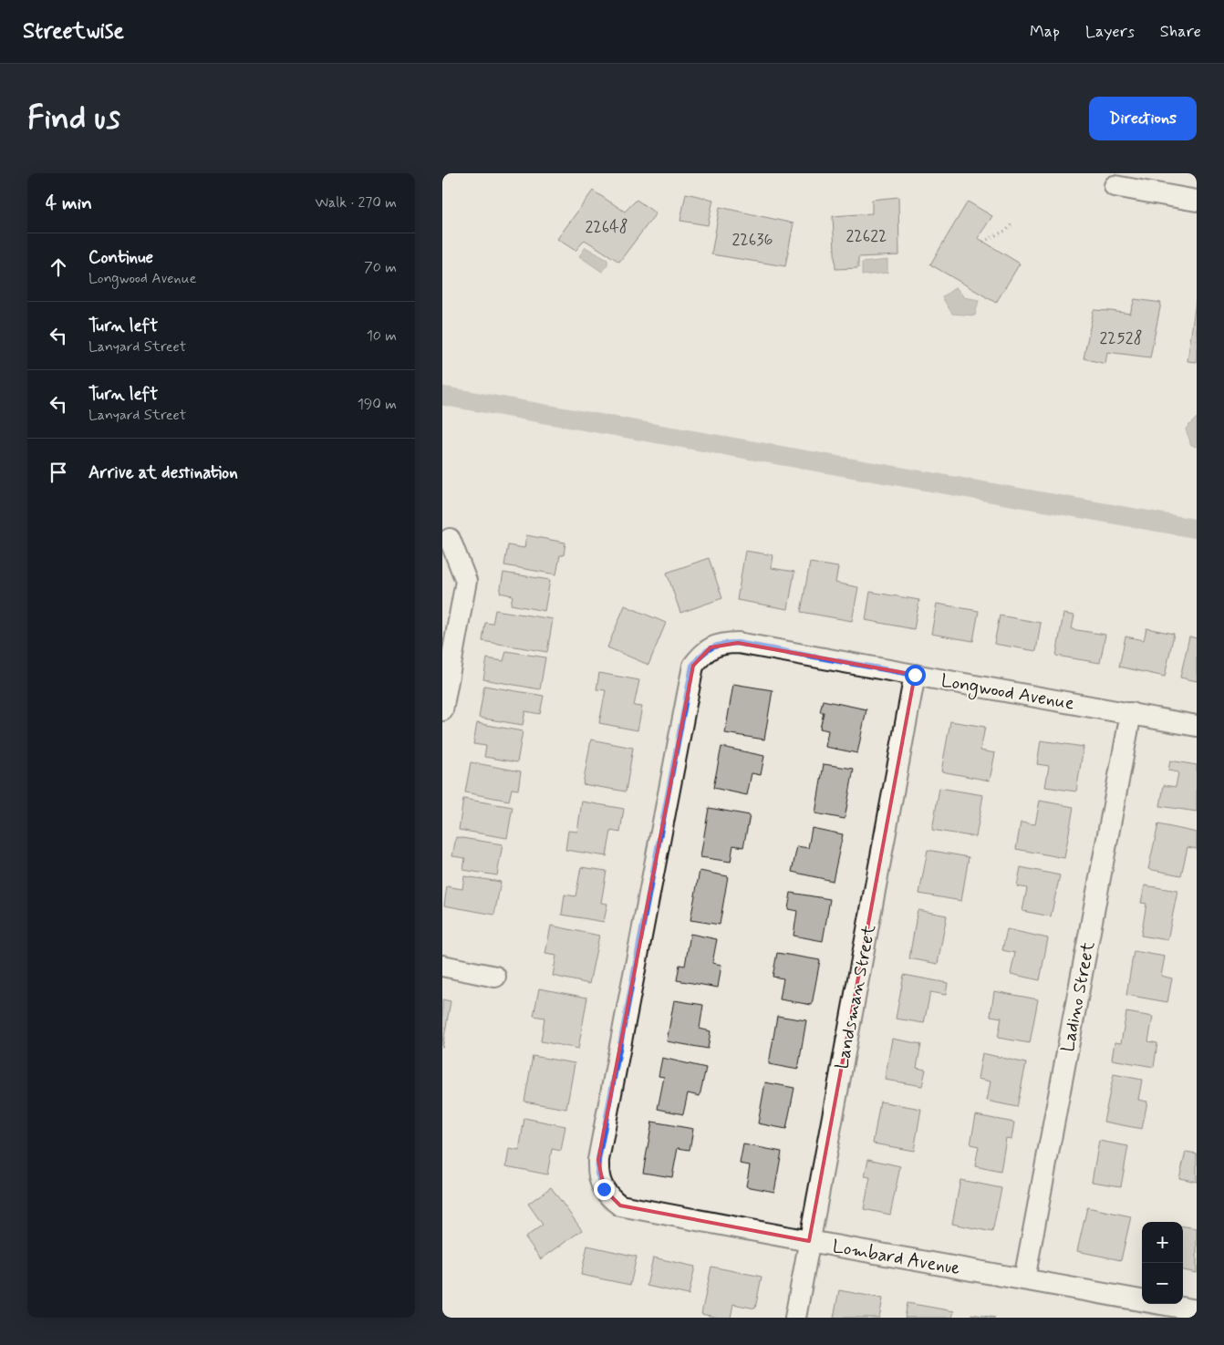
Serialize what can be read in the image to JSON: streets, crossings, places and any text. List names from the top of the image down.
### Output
{
  "streets": {
    "street": [
      "Longwood Avenue",
      "Landsman Street",
      "Ladino Street",
      "Lombard Avenue"
    ]
  },
  "crossings": [
    ["Longwood Avenue", "Landsman Street"],
    ["Longwood Avenue", "Ladino Street"],
    ["Longwood Avenue", "Lombard Avenue"],
    ["Landsman Street", "Lombard Avenue"],
    ["Ladino Street", "Lombard Avenue"]
  ],
  "house_numbers": [
    "22648",
    "22622",
    "22636",
    "22528"
  ],
  "page": {
    "header": "Streetwise",
    "nav": ["Map", "Layers", "Share"],
    "buttons": "Directions",
    "title": "Find us",
    "heading": ["4 min", "Walk · 270 m"],
    "list": [
      ["Continue", "Longwood Avenue", "70 m"],
      ["Turn left", "Lanyard Street", "10 m"],
      ["Turn left", "Lanyard Street", "190 m"],
      "Arrive at destination"
    ],
    "map_buttons": ["+", "−"]
  }
}
